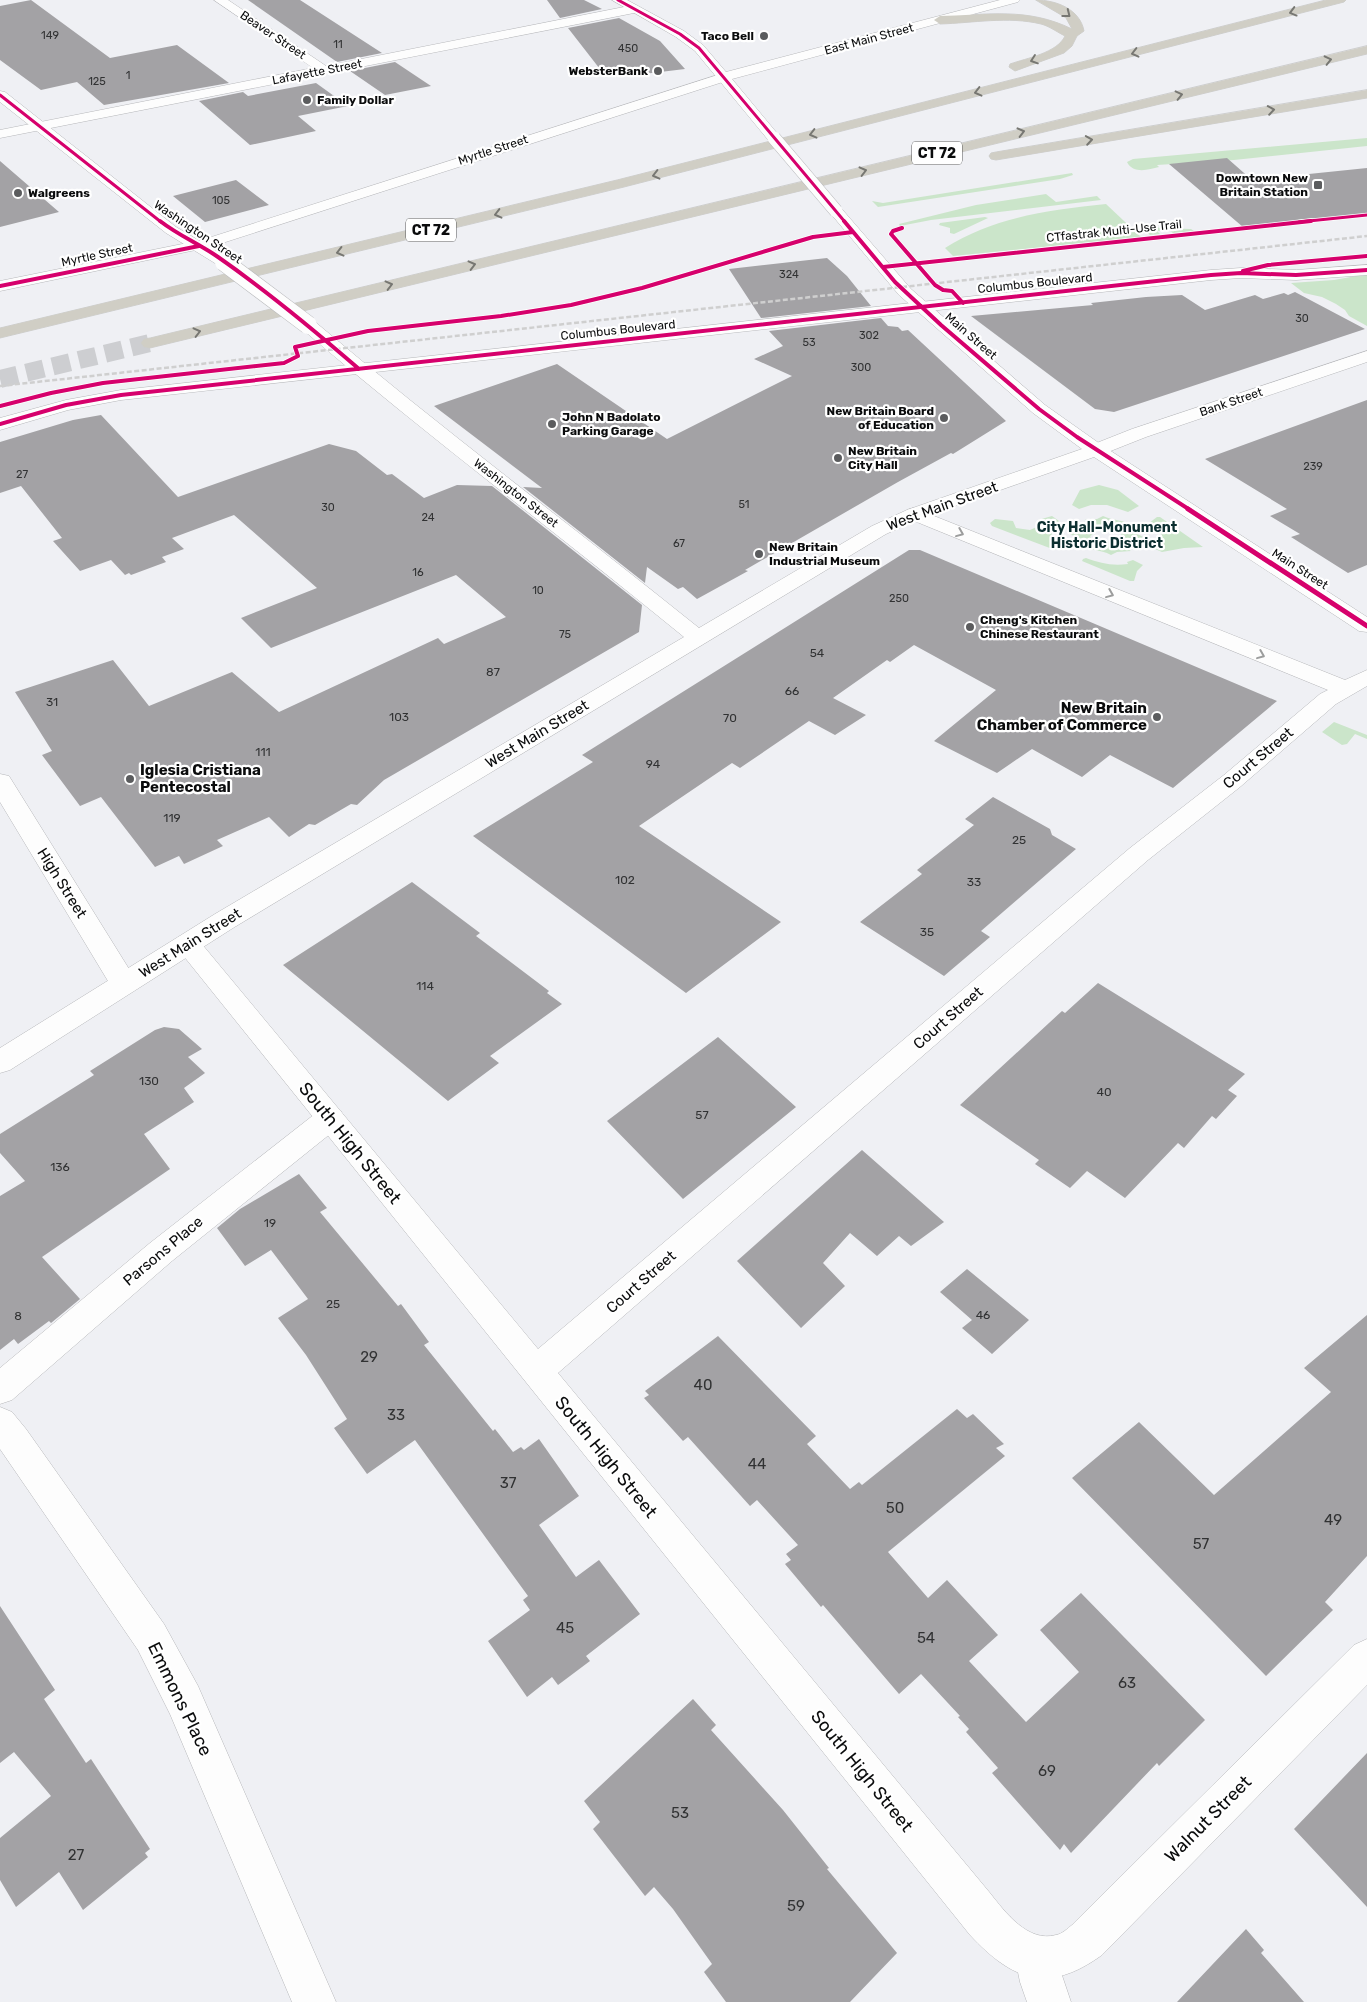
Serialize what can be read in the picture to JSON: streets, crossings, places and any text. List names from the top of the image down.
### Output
{
  "streets": {
    "highway": ["CT 72"],
    "street": [
      "Beaver Street",
      "East Main Street",
      "Lafayette Street",
      "Myrtle Street",
      "Washington Street",
      "Columbus Boulevard",
      "Main Street",
      "Bank Street",
      "West Main Street",
      "Court Street",
      "High Street",
      "South High Street",
      "Parsons Place",
      "Emmons Place",
      "Walnut Street"
    ],
    "cycle path": ["CTfastrak Multi-Use Trail"]
  },
  "crossings": [
    ["Beaver Street", "Lafayette Street"],
    ["East Main Street", "Myrtle Street"],
    ["East Main Street", "Main Street"],
    ["Lafayette Street", "Washington Street"],
    ["Lafayette Street", "Main Street"],
    ["Myrtle Street", "Washington Street"],
    ["Myrtle Street", "Main Street"],
    ["Washington Street", "Columbus Boulevard"],
    ["Washington Street", "West Main Street"],
    ["Columbus Boulevard", "Main Street"],
    ["Main Street", "Bank Street"],
    ["Main Street", "West Main Street"],
    ["Bank Street", "West Main Street"],
    ["West Main Street", "High Street"],
    ["West Main Street", "South High Street"],
    ["Court Street", "South High Street"],
    ["South High Street", "Parsons Place"],
    ["South High Street", "Walnut Street"]
  ],
  "districts": ["City Hall–Monument Historic District"],
  "places": {
    "other": [
      "Taco Bell",
      "WebsterBank",
      "Family Dollar",
      "Walgreens",
      "New Britain Board of Education",
      "John N Badolato Parking Garage",
      "New Britain City Hall",
      "New Britain Industrial Museum",
      "Cheng's Kitchen Chinese Restaurant",
      "New Britain Chamber of Commerce",
      "Iglesia Cristiana Pentecostal"
    ],
    "transit": ["Downtown New Britain Station"]
  },
  "house_numbers": [
    "149",
    "11",
    "450",
    "1",
    "125",
    "105",
    "324",
    "30",
    "302",
    "53",
    "300",
    "239",
    "27",
    "51",
    "30",
    "24",
    "67",
    "16",
    "10",
    "250",
    "75",
    "54",
    "87",
    "66",
    "31",
    "103",
    "70",
    "111",
    "94",
    "119",
    "25",
    "102",
    "33",
    "35",
    "114",
    "130",
    "40",
    "57",
    "136",
    "19",
    "25",
    "46",
    "8",
    "29",
    "40",
    "33",
    "44",
    "37",
    "50",
    "49",
    "57",
    "45",
    "54",
    "63",
    "69",
    "53",
    "27",
    "59"
  ]
}
